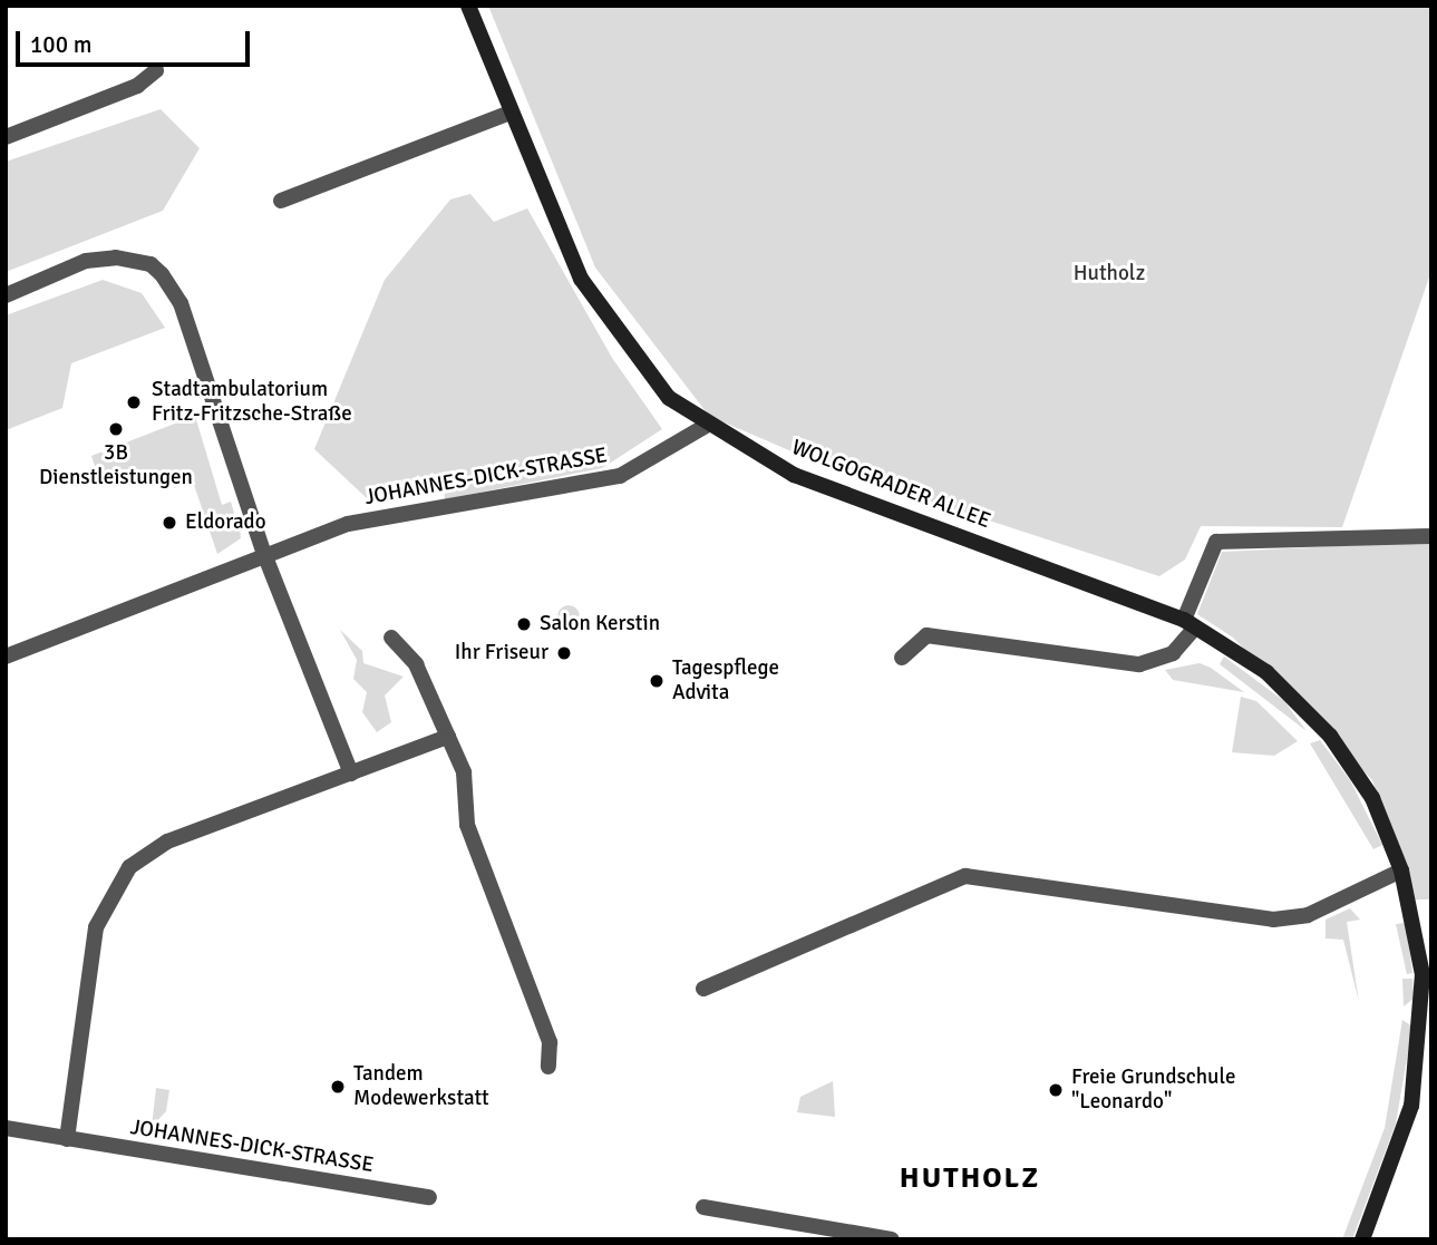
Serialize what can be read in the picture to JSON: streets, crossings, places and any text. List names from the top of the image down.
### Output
{
  "streets": {
    "main road": ["WOLGOGRADER ALLEE"],
    "street": ["JOHANNES-DICK-STRASSE"]
  },
  "crossings": [
    ["JOHANNES-DICK-STRASSE", "WOLGOGRADER ALLEE"]
  ],
  "districts": ["HUTHOLZ"],
  "parks": ["Hutholz"],
  "places": [
    "Stadtambulatorium Fritz-Fritzsche-Straße",
    "3B Dienstleistungen",
    "Eldorado",
    "Salon Kerstin",
    "Ihr Friseur",
    "Tagespflege Advita",
    "Tandem Modewerkstatt",
    "Freie Grundschule \"Leonardo\""
  ],
  "scale_bar": "100 m"
}
